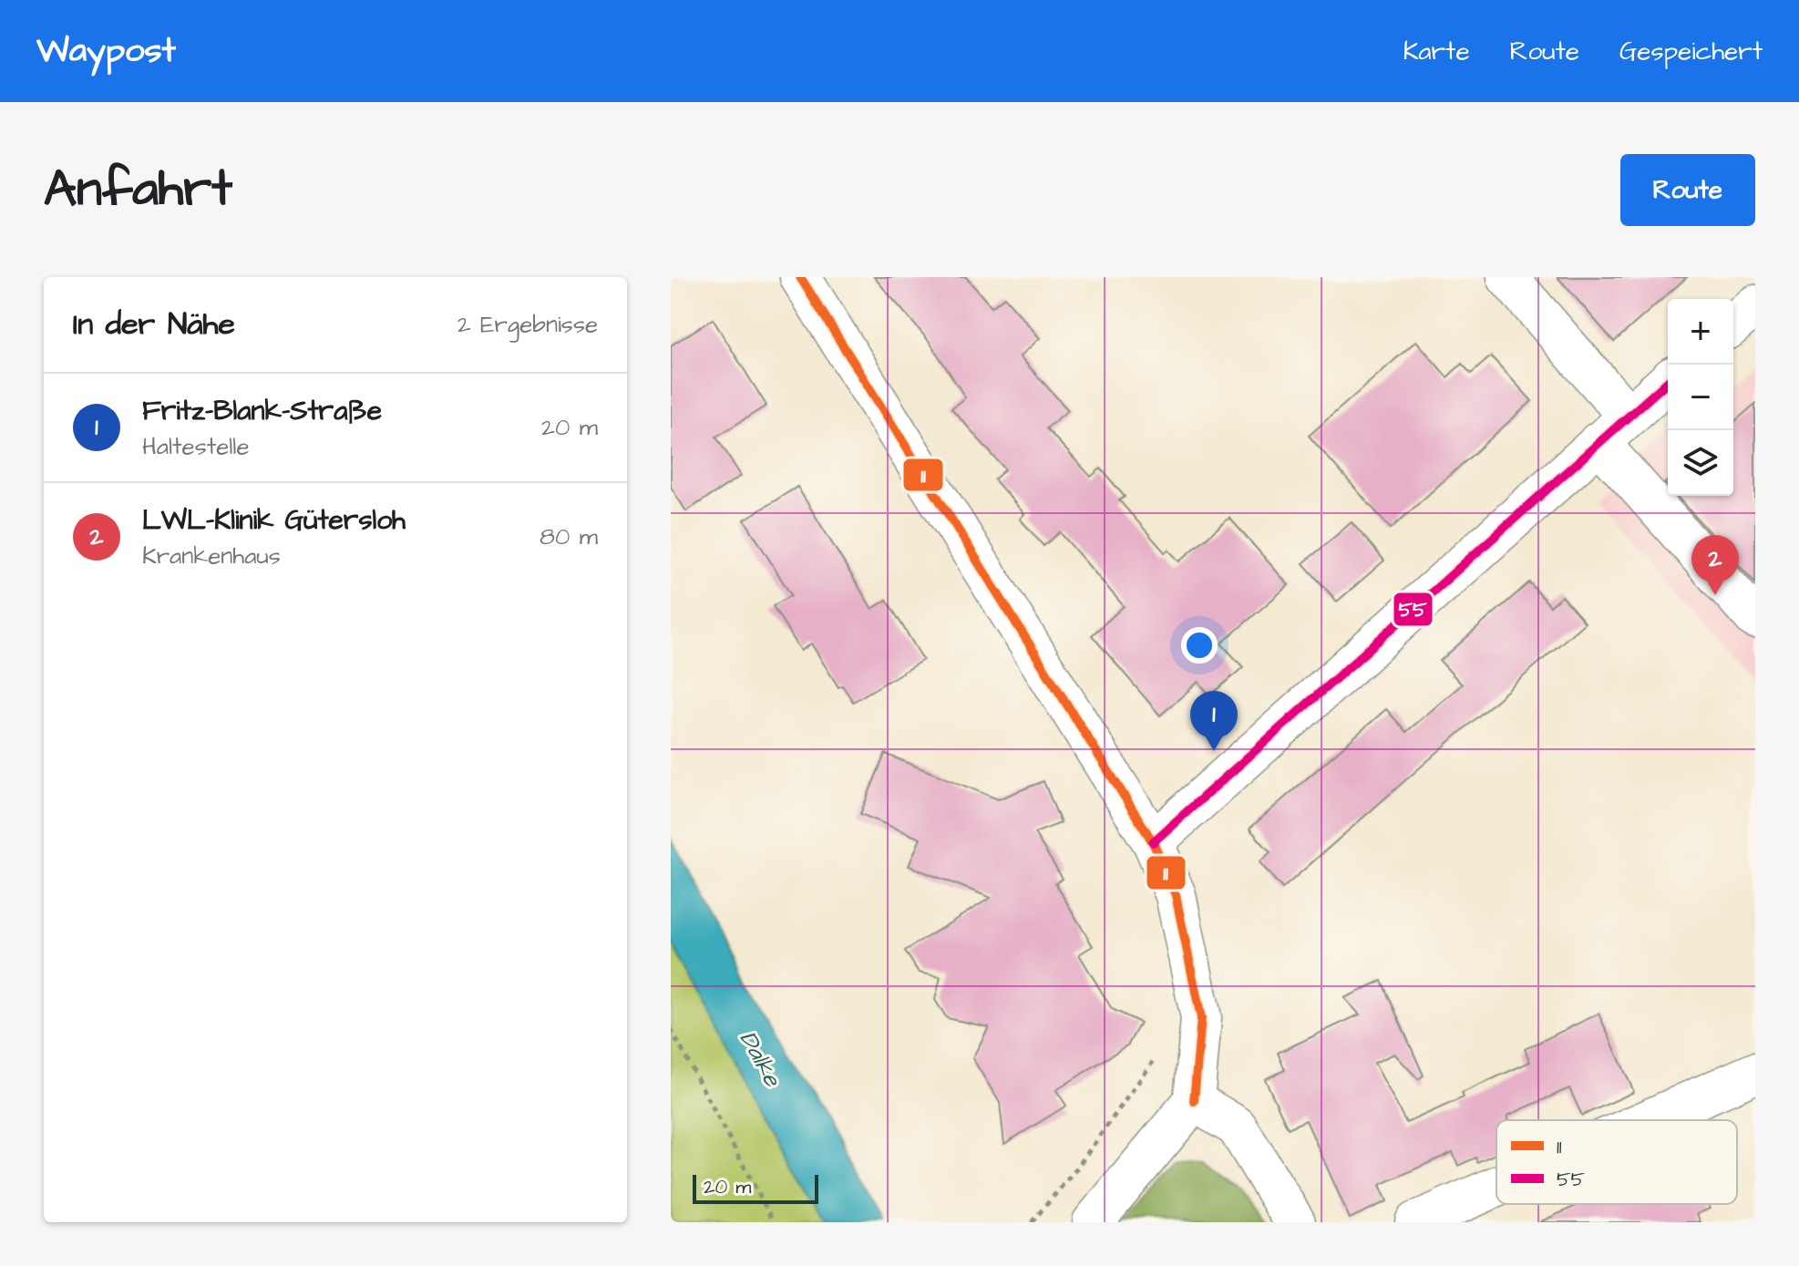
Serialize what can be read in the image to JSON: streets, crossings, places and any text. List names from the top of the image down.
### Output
{
  "water": ["Dalke"],
  "lines": ["transit line 11", "transit line 55"],
  "legend": ["11", "55"],
  "scale_bar": "20 m",
  "page": {
    "header": "Waypost",
    "nav": ["Karte", "Route", "Gespeichert"],
    "title": "Anfahrt",
    "buttons": "Route",
    "heading": ["In der Nähe", "2 Ergebnisse"],
    "map_buttons": ["+", "−"],
    "list": [
      {
        "mark": "1",
        "name": "Fritz-Blank-Straße",
        "note": "Haltestelle",
        "value": "20 m"
      },
      {
        "mark": "2",
        "name": "LWL-Klinik Gütersloh",
        "note": "Krankenhaus",
        "value": "80 m"
      }
    ],
    "pins": ["2", "1"],
    "scale": "20 m"
  }
}
